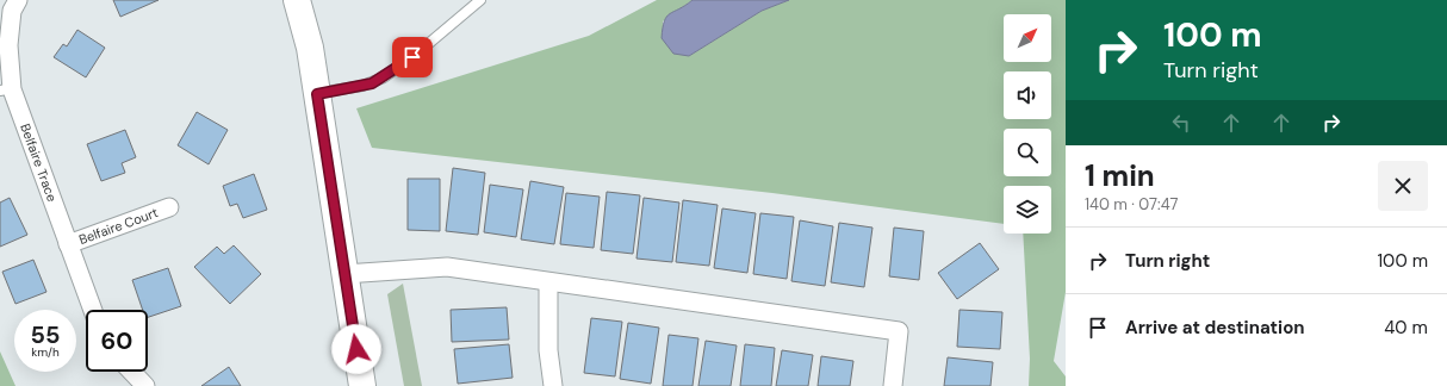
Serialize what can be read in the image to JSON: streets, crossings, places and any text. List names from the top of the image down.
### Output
{
  "streets": {
    "street": ["Belfaire Trace", "Belfaire Court"]
  },
  "crossings": [
    ["Belfaire Trace", "Belfaire Court"]
  ],
  "north": "top right",
  "page": {
    "turn": ["100 m", "Turn right"],
    "heading": ["1 min", "140 m · 07:47"],
    "list": [
      {
        "name": "Turn right",
        "value": "100 m"
      },
      {
        "name": "Arrive at destination",
        "value": "40 m"
      }
    ],
    "speed": "55 km/h",
    "limit": "60"
  }
}
